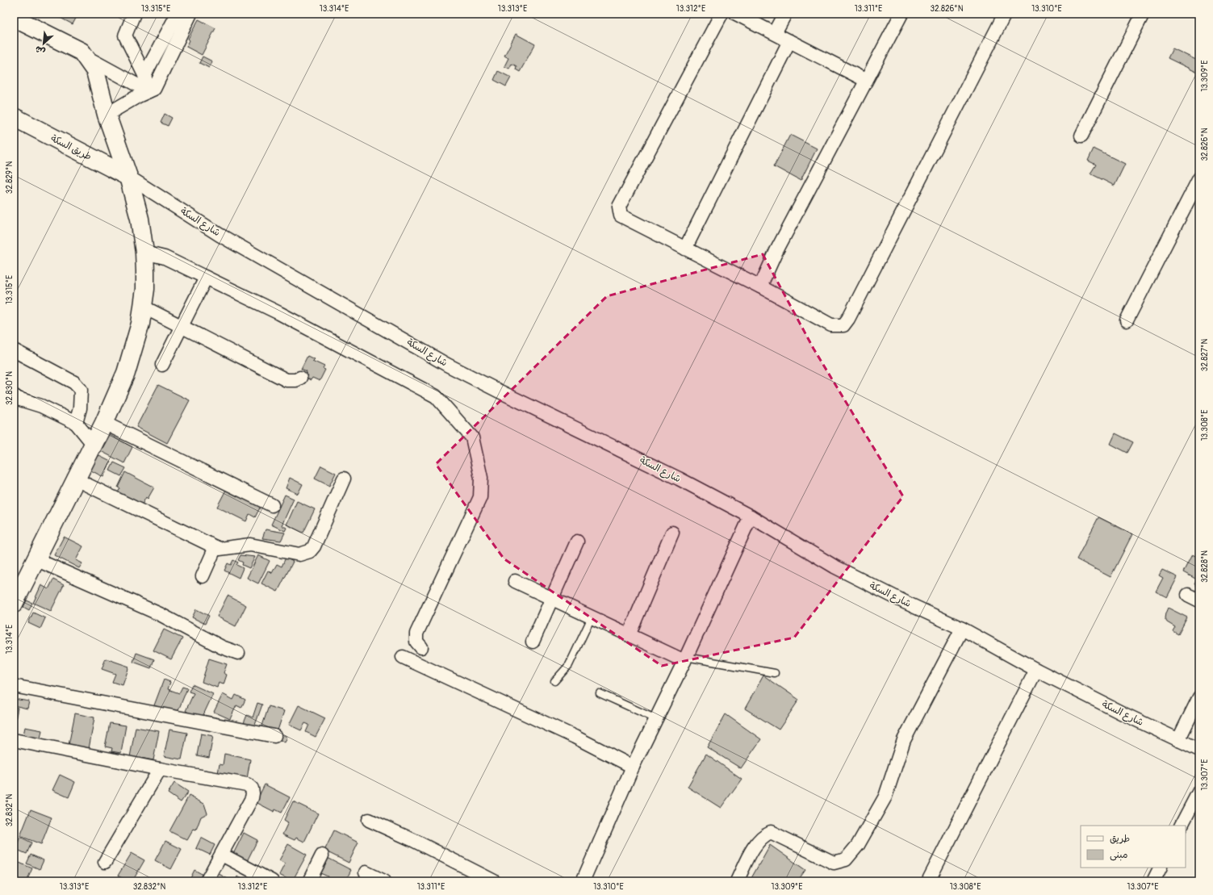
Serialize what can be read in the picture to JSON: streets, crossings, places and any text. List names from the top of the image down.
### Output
{
  "streets": {
    "main road": ["طريق السكة"],
    "street": ["شارع السكة"]
  },
  "crossings": [
    ["طريق السكة", "شارع السكة"]
  ],
  "legend": ["طريق", "مبنى"],
  "north": "bottom left",
  "coordinates": [
    "13.315°E",
    "13.314°E",
    "13.313°E",
    "13.312°E",
    "13.311°E",
    "32.826°N",
    "13.310°E",
    "13.309°E",
    "32.829°N",
    "32.827°N",
    "32.830°N",
    "13.308°E",
    "32.828°N",
    "13.307°E",
    "32.832°N"
  ]
}
